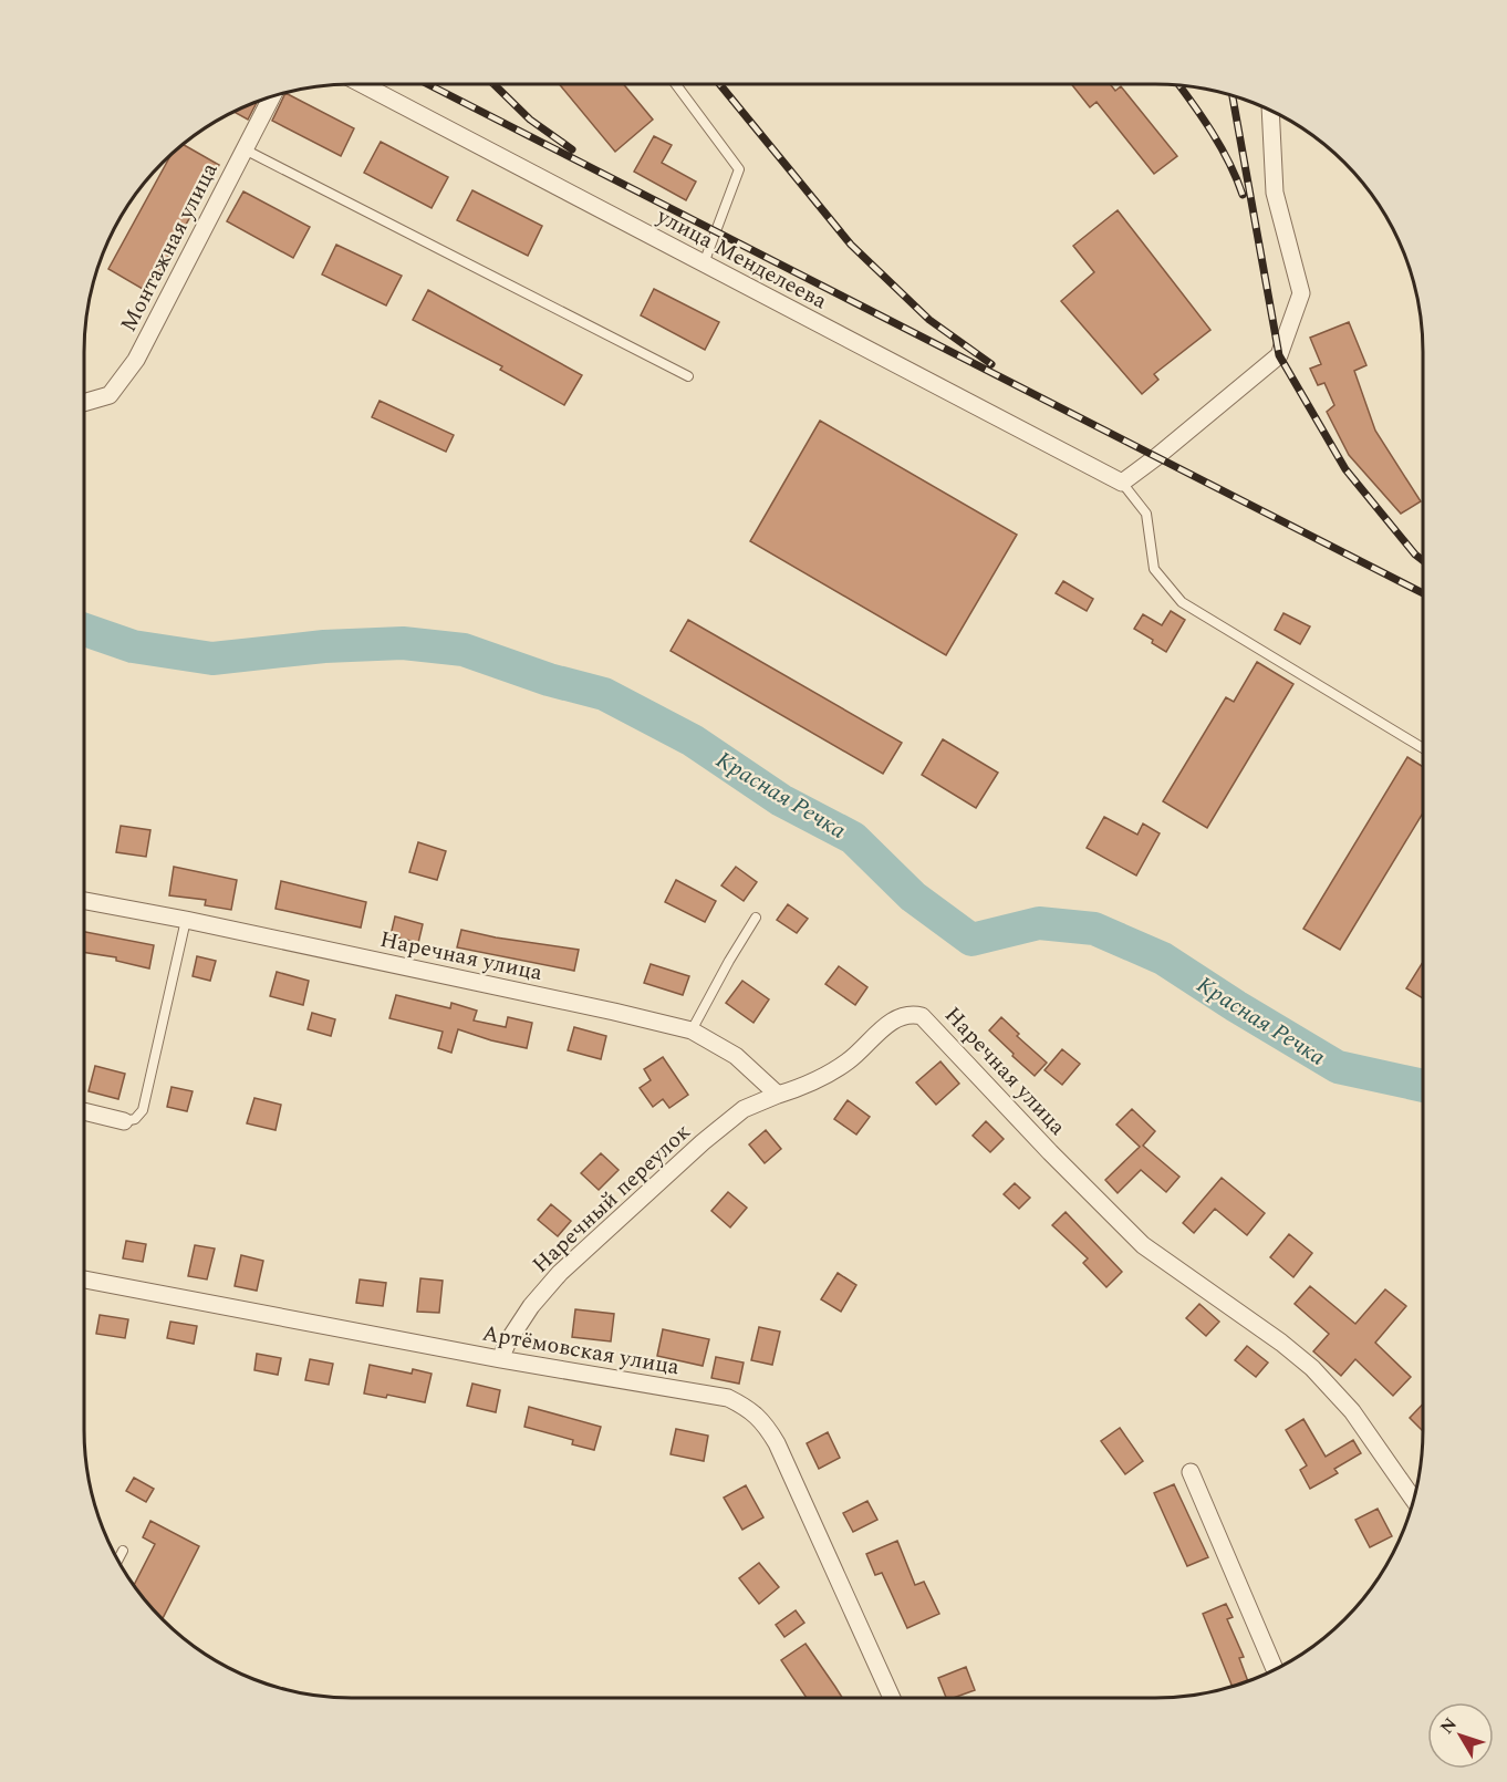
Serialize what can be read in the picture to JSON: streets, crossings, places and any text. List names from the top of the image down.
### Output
{
  "streets": {
    "street": [
      "Монтажная улица",
      "улица Менделеева",
      "Наречная улица",
      "Наречный переулок",
      "Артёмовская улица"
    ]
  },
  "crossings": [
    ["Наречная улица", "Наречный переулок"],
    ["Наречный переулок", "Артёмовская улица"]
  ],
  "water": ["Красная Речка"],
  "north": "top left"
}
